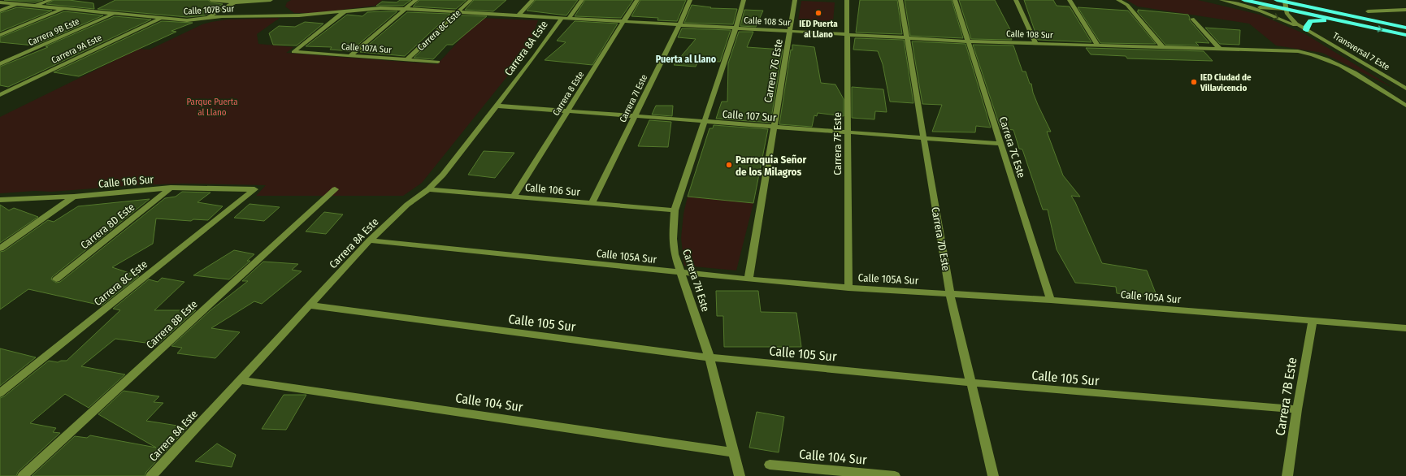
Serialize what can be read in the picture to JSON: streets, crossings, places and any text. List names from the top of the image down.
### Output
{
  "streets": {
    "street": [
      "Calle 107B Sur",
      "Calle 108 Sur",
      "Carrera 8C Este",
      "Carrera 9B Este",
      "Calle 107A Sur",
      "Carrera 8A Este",
      "Carrera 9A Este",
      "Transversal 7 Este",
      "Carrera 7G Este",
      "Carrera 8 Este",
      "Carrera 7I Este",
      "Calle 107 Sur",
      "Carrera 7F Este",
      "Carrera 7C Este",
      "Calle 106 Sur",
      "Carrera 8D Este",
      "Carrera 7D Este",
      "Calle 105A Sur",
      "Carrera 7H Este",
      "Calle 105 Sur",
      "Carrera 8B Este",
      "Carrera 7B Este",
      "Calle 104 Sur"
    ]
  },
  "crossings": [
    ["Calle 107B Sur", "Calle 108 Sur"],
    ["Calle 107B Sur", "Carrera 9B Este"],
    ["Calle 107B Sur", "Carrera 9A Este"],
    ["Calle 108 Sur", "Carrera 8C Este"],
    ["Calle 108 Sur", "Calle 107A Sur"],
    ["Calle 108 Sur", "Carrera 8A Este"],
    ["Calle 108 Sur", "Carrera 7G Este"],
    ["Calle 108 Sur", "Carrera 8 Este"],
    ["Calle 108 Sur", "Carrera 7I Este"],
    ["Calle 108 Sur", "Carrera 7F Este"],
    ["Calle 108 Sur", "Carrera 7C Este"],
    ["Calle 108 Sur", "Carrera 7D Este"],
    ["Calle 108 Sur", "Carrera 7H Este"],
    ["Carrera 8C Este", "Calle 107A Sur"],
    ["Carrera 8C Este", "Calle 106 Sur"],
    ["Carrera 8A Este", "Calle 107 Sur"],
    ["Carrera 8A Este", "Calle 106 Sur"],
    ["Carrera 8A Este", "Calle 105A Sur"],
    ["Carrera 8A Este", "Calle 105 Sur"],
    ["Carrera 8A Este", "Calle 104 Sur"],
    ["Carrera 7G Este", "Calle 107 Sur"],
    ["Carrera 7G Este", "Calle 105A Sur"],
    ["Carrera 8 Este", "Calle 107 Sur"],
    ["Carrera 8 Este", "Calle 106 Sur"],
    ["Carrera 7I Este", "Calle 107 Sur"],
    ["Carrera 7I Este", "Calle 106 Sur"],
    ["Calle 107 Sur", "Carrera 7F Este"],
    ["Calle 107 Sur", "Carrera 7C Este"],
    ["Calle 107 Sur", "Carrera 7D Este"],
    ["Calle 107 Sur", "Carrera 7H Este"],
    ["Carrera 7F Este", "Calle 105A Sur"],
    ["Carrera 7C Este", "Calle 105A Sur"],
    ["Calle 106 Sur", "Carrera 8D Este"],
    ["Calle 106 Sur", "Carrera 7H Este"],
    ["Carrera 7D Este", "Calle 105A Sur"],
    ["Carrera 7D Este", "Calle 105 Sur"],
    ["Calle 105A Sur", "Carrera 7H Este"],
    ["Calle 105A Sur", "Carrera 7B Este"],
    ["Carrera 7H Este", "Calle 105 Sur"],
    ["Carrera 7H Este", "Calle 104 Sur"],
    ["Calle 105 Sur", "Carrera 7B Este"]
  ],
  "districts": ["Puerta al Llano"],
  "parks": ["Parque Puerta al Llano"],
  "places": ["IED Puerta al Llano", "IED Ciudad de Villavicencio", "Parroquia Señor de los Milagros"]
}
